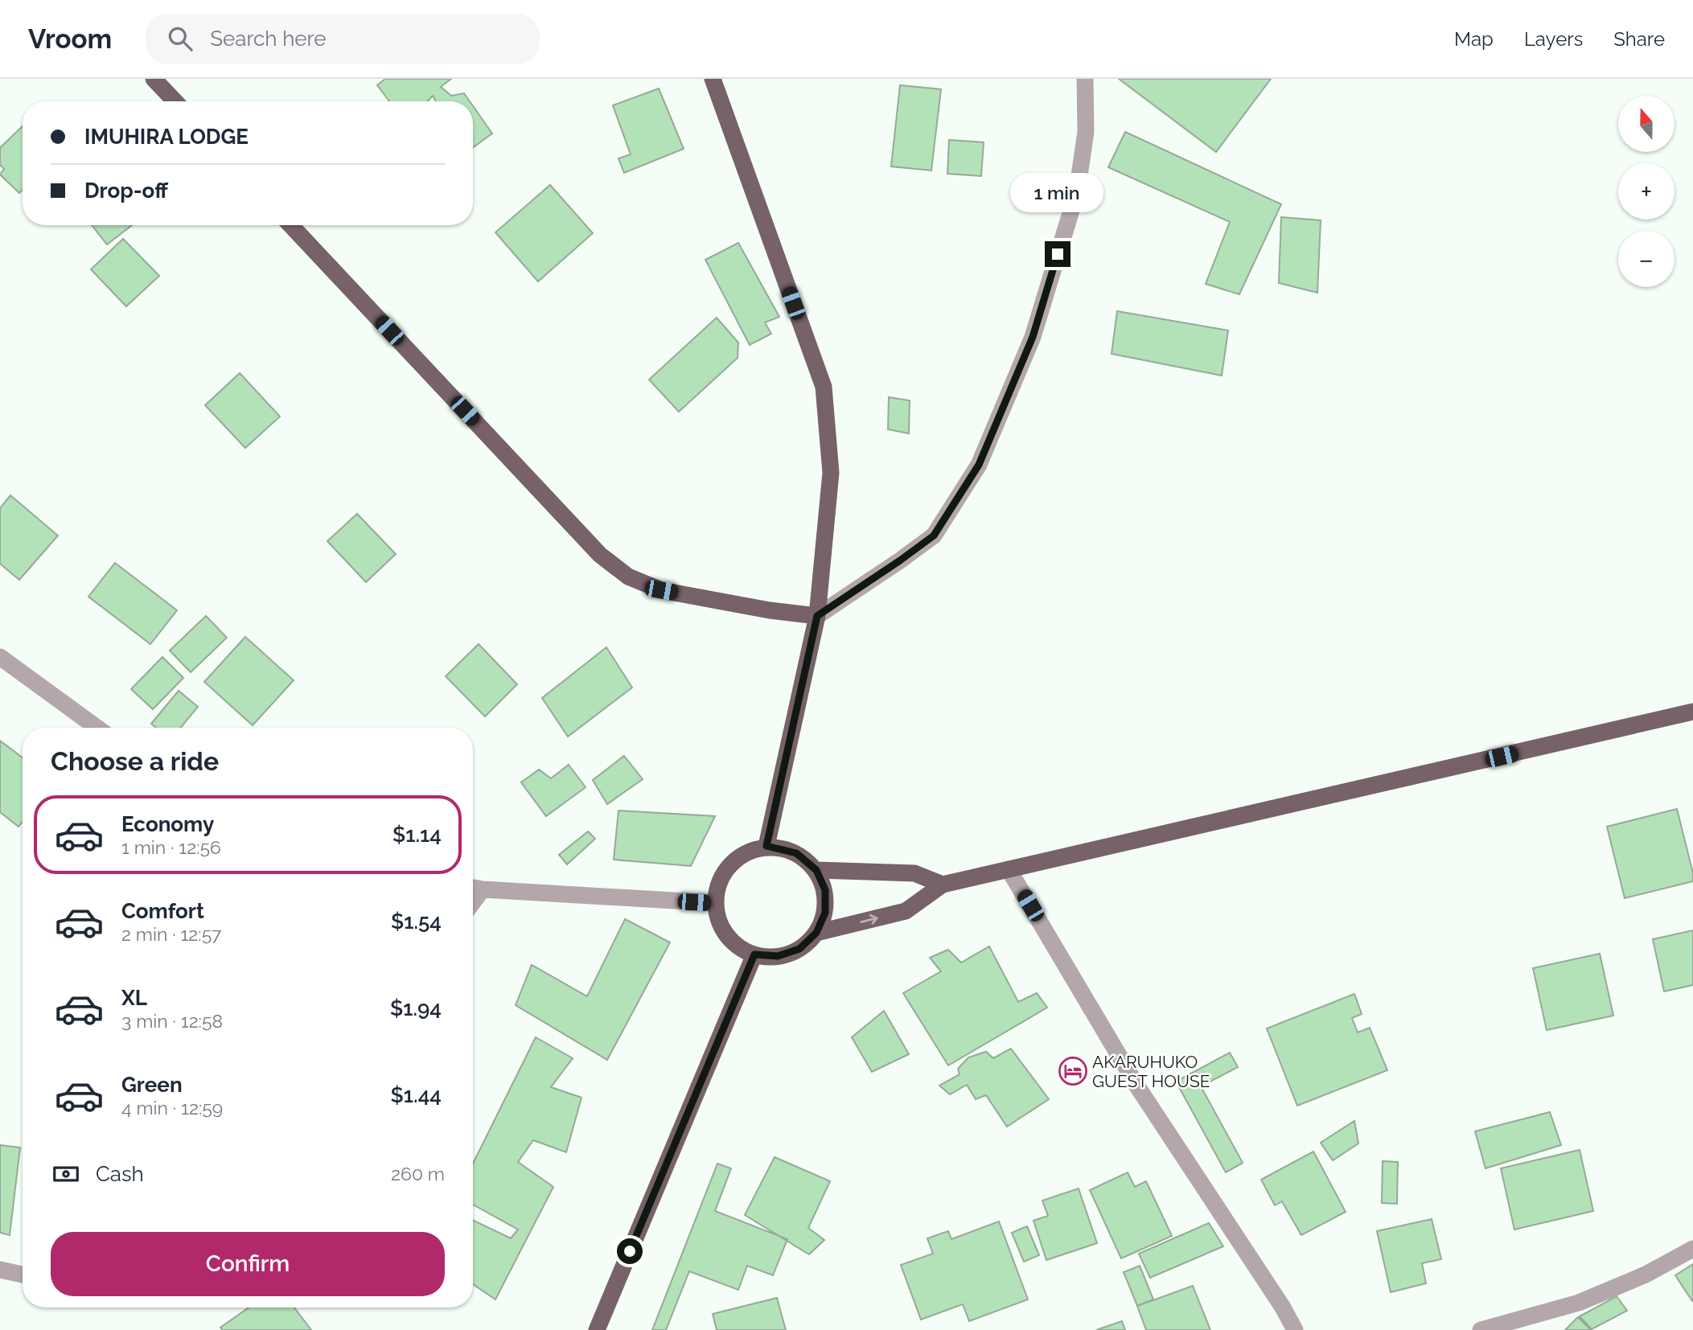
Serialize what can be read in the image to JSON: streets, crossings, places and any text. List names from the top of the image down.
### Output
{
  "places": {
    "hotel": ["AKARUHUKO GUEST HOUSE"]
  },
  "north": "top",
  "page": {
    "header": "Vroom",
    "search": "Search here",
    "nav": ["Map", "Layers", "Share"],
    "map_buttons": ["+", "−"],
    "banner": ["IMUHIRA LODGE", "Drop-off"],
    "bubble": "1 min",
    "heading": "Choose a ride",
    "list": [
      {
        "name": "Economy",
        "note": "1 min · 12:56",
        "value": "$1.14"
      },
      {
        "name": "Comfort",
        "note": "2 min · 12:57",
        "value": "$1.54"
      },
      {
        "name": "XL",
        "note": "3 min · 12:58",
        "value": "$1.94"
      },
      {
        "name": "Green",
        "note": "4 min · 12:59",
        "value": "$1.44"
      }
    ],
    "pay": ["Cash", "260 m"],
    "buttons": "Confirm"
  }
}
